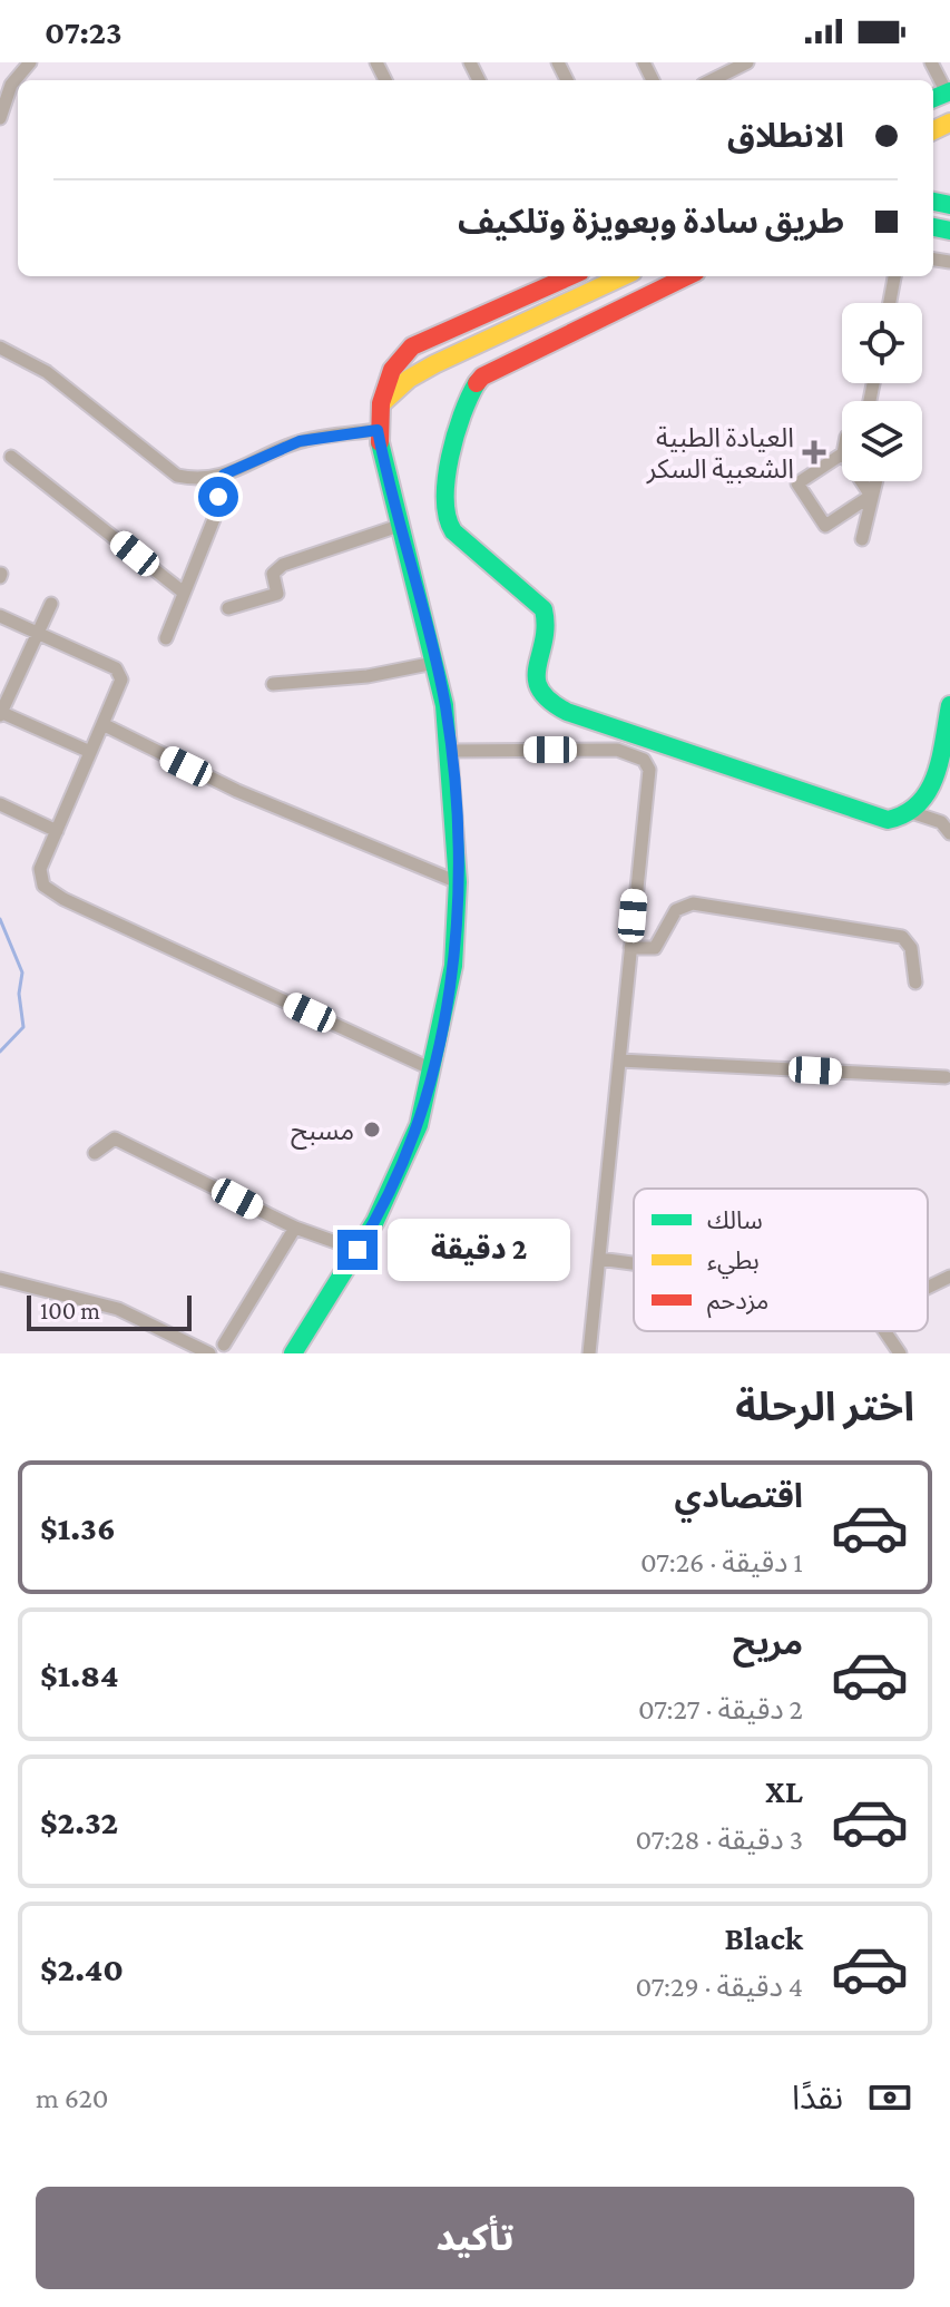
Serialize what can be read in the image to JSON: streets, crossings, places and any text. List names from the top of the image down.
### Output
{
  "places": {
    "health": ["العيادة الطبية الشعبية السكر"],
    "other": ["مسبح"]
  },
  "legend": ["سالك", "بطيء", "مزدحم"],
  "scale_bar": "100 m",
  "page": {
    "status": "07:23",
    "banner": ["الانطلاق", "طريق سادة وبعويزة وتلكيف"],
    "bubble": "2 دقيقة",
    "scale": "100 m",
    "heading": "اختر الرحلة",
    "list": [
      {
        "name": "اقتصادي",
        "note": "1 دقيقة · 07:26",
        "value": "$1.36"
      },
      {
        "name": "مريح",
        "note": "2 دقيقة · 07:27",
        "value": "$1.84"
      },
      {
        "name": "XL",
        "note": "3 دقيقة · 07:28",
        "value": "$2.32"
      },
      {
        "name": "Black",
        "note": "4 دقيقة · 07:29",
        "value": "$2.40"
      }
    ],
    "pay": ["نقدًا", "620 m"],
    "buttons": "تأكيد"
  }
}
